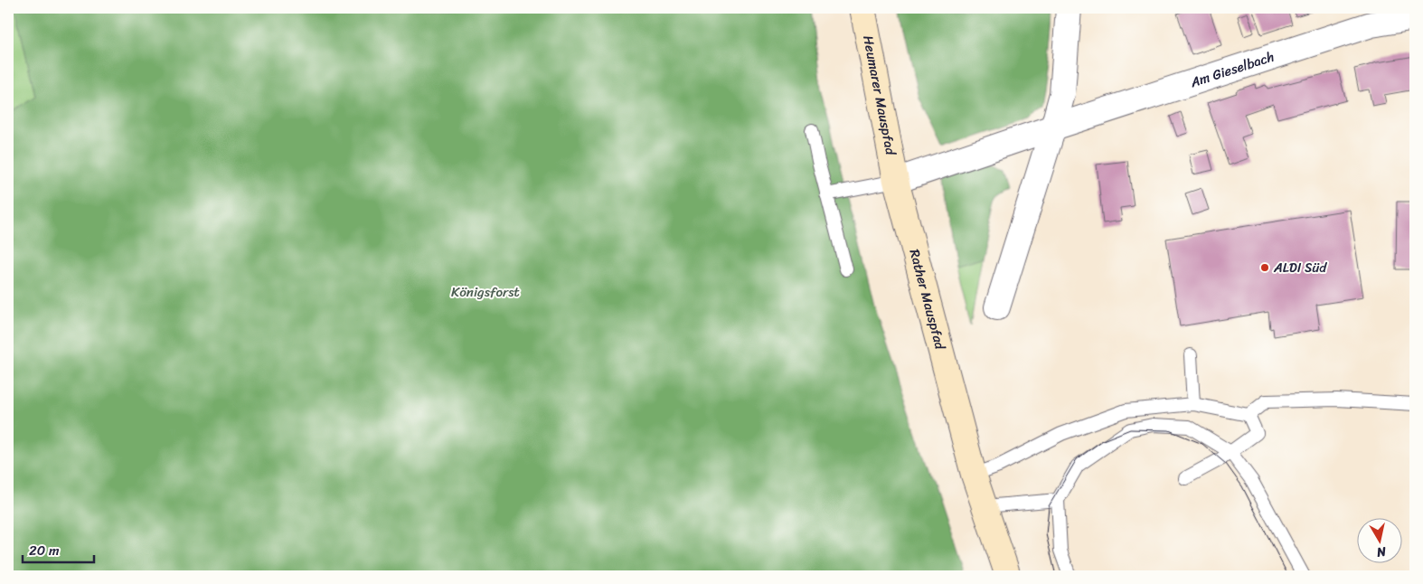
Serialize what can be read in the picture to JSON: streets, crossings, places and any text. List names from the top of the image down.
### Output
{
  "streets": {
    "main road": ["Heumarer Mauspfad", "Rather Mauspfad"],
    "street": ["Am Gieselbach"]
  },
  "crossings": [
    ["Heumarer Mauspfad", "Rather Mauspfad"]
  ],
  "parks": ["Königsforst"],
  "places": ["ALDI Süd"],
  "scale_bar": "20 m",
  "north": "bottom"
}
